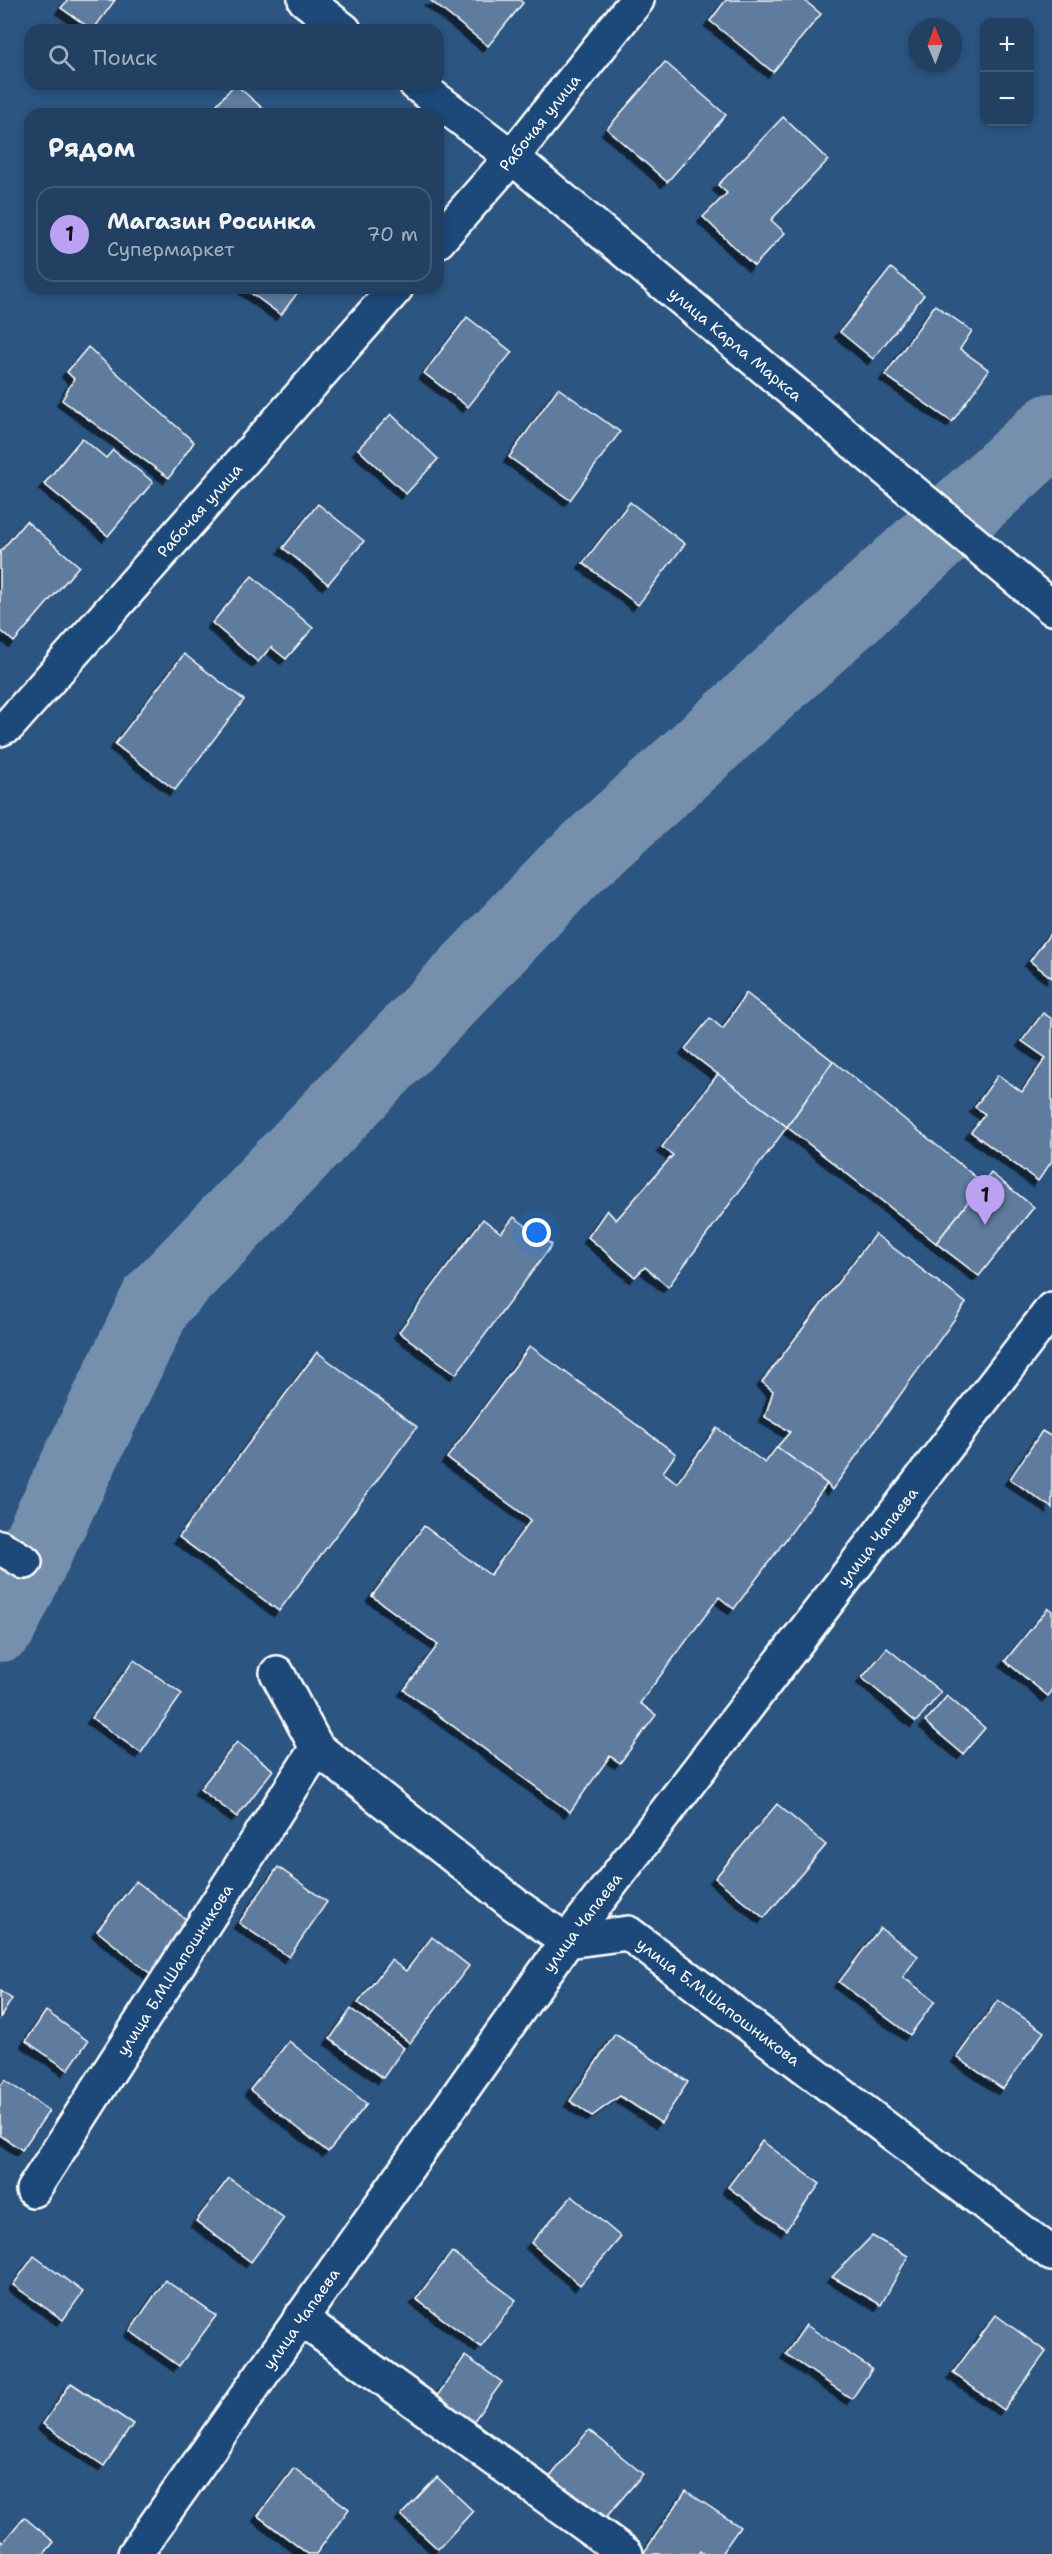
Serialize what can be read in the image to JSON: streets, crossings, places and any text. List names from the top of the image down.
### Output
{
  "streets": {
    "street": [
      "Рабочая улица",
      "улица Карла Маркса",
      "улица Чапаева",
      "улица Б.М.Шапошникова"
    ]
  },
  "crossings": [
    ["Рабочая улица", "улица Карла Маркса"],
    ["улица Чапаева", "улица Б.М.Шапошникова"]
  ],
  "north": "top",
  "page": {
    "map_buttons": ["+", "−"],
    "search": "Поиск",
    "heading": "Рядом",
    "list": [
      {
        "mark": "1",
        "name": "Магазин Росинка",
        "note": "Супермаркет",
        "value": "70 m"
      }
    ],
    "pins": "1"
  }
}
